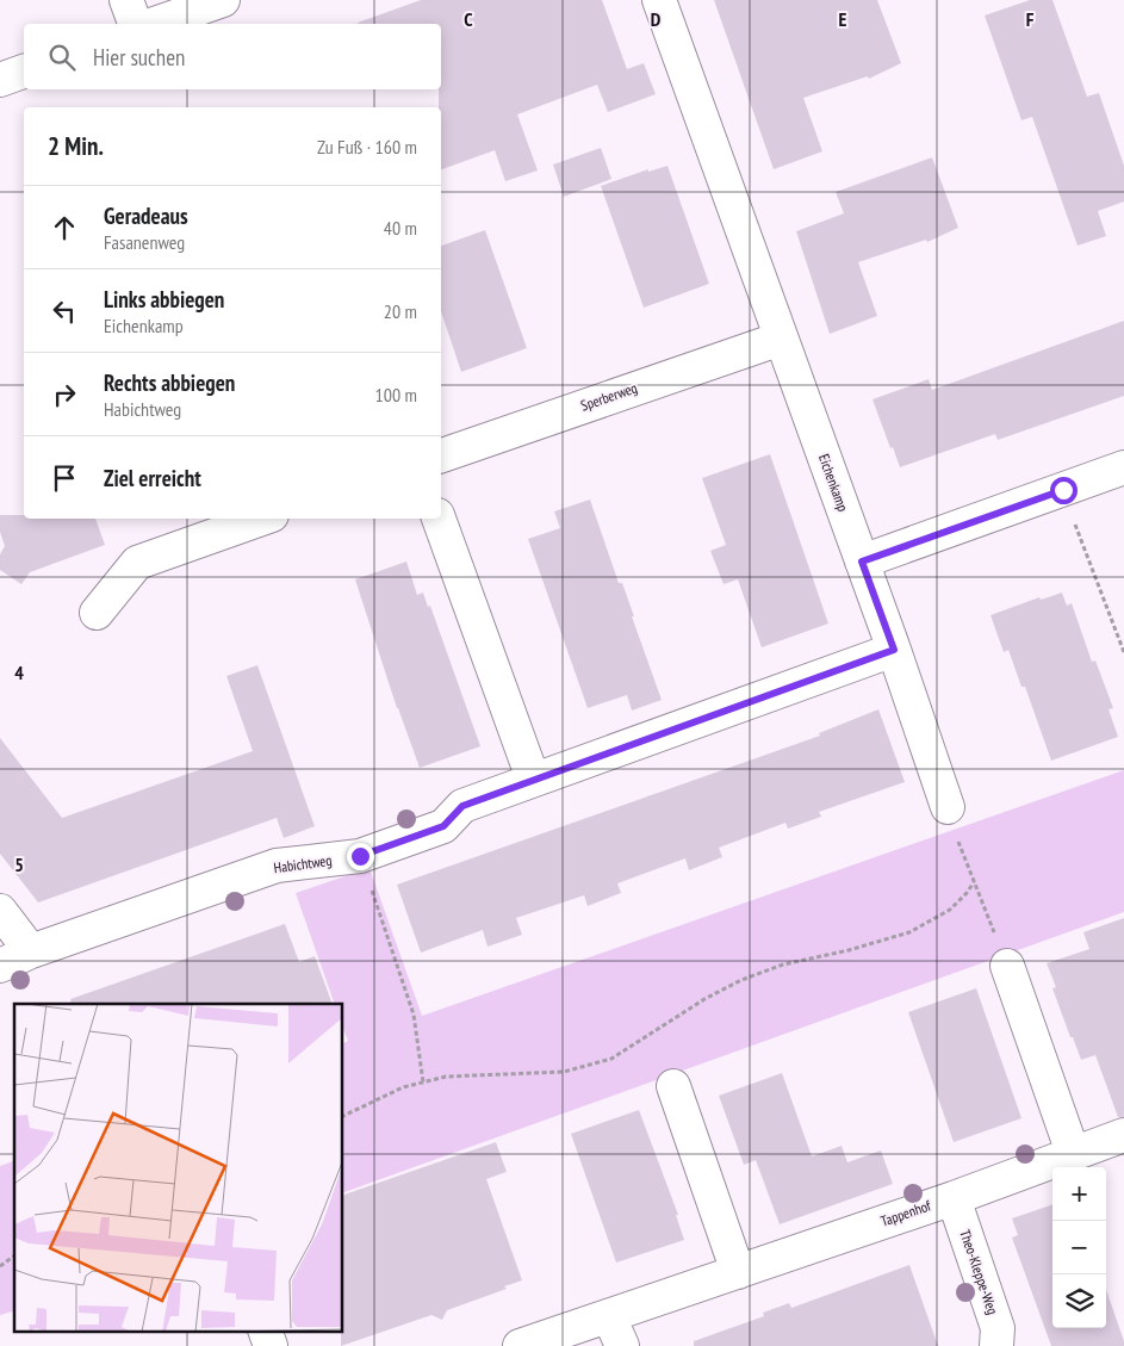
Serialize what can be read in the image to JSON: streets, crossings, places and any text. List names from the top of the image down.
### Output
{
  "streets": {
    "street": [
      "Sperberweg",
      "Eichenkamp",
      "Habichtweg",
      "Tappenhof",
      "Theo-Kleppe-Weg"
    ]
  },
  "crossings": [
    ["Sperberweg", "Eichenkamp"],
    ["Eichenkamp", "Habichtweg"],
    ["Tappenhof", "Theo-Kleppe-Weg"]
  ],
  "page": {
    "search": "Hier suchen",
    "heading": ["2 Min.", "Zu Fuß · 160 m"],
    "list": [
      ["Geradeaus", "Fasanenweg", "40 m"],
      ["Links abbiegen", "Eichenkamp", "20 m"],
      ["Rechts abbiegen", "Habichtweg", "100 m"],
      "Ziel erreicht"
    ],
    "map_buttons": ["+", "−"]
  },
  "grid": {
    "columns": [
      "C",
      "D",
      "E",
      "F"
    ],
    "rows": ["4", "5"]
  }
}
